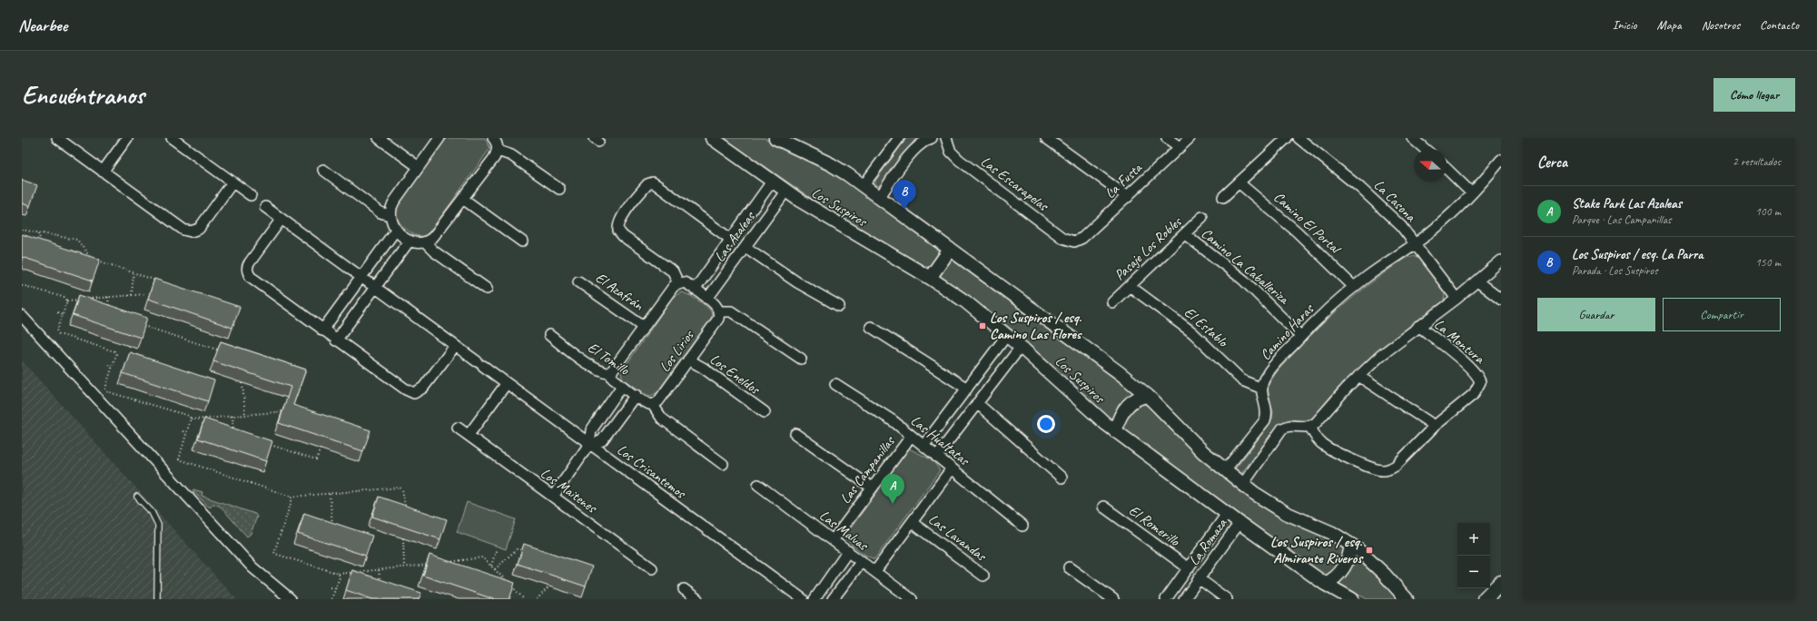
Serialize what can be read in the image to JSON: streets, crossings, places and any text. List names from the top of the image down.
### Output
{
  "streets": {
    "street": [
      "La Fusta",
      "Las Escarapelas",
      "La Casona",
      "Los Suspiros",
      "Camino El Portal",
      "Las Azaleas",
      "Pasaje Los Robles",
      "Camino La Caballeriza",
      "El Azafrán",
      "El Establo",
      "Camino Haras",
      "La Montura",
      "Los Lirios",
      "El Tomillo",
      "Los Eneldos",
      "Las Hualtatas",
      "Las Campanillas",
      "Los Crisantemos",
      "Los Maitenes",
      "El Romerillo",
      "Las Malvas",
      "Las Lavandas",
      "La Romaza"
    ]
  },
  "crossings": [
    ["La Fusta", "Las Escarapelas"],
    ["La Casona", "Camino Haras"],
    ["Los Suspiros", "Las Azaleas"],
    ["Los Suspiros", "La Romaza"],
    ["Camino El Portal", "Camino Haras"],
    ["Pasaje Los Robles", "Camino La Caballeriza"],
    ["Pasaje Los Robles", "El Establo"],
    ["Camino La Caballeriza", "Camino Haras"],
    ["El Establo", "Camino Haras"],
    ["Los Lirios", "El Tomillo"],
    ["Los Lirios", "Los Eneldos"],
    ["Las Hualtatas", "Las Campanillas"],
    ["Las Campanillas", "Las Malvas"],
    ["El Romerillo", "La Romaza"]
  ],
  "places": {
    "transit": ["Los Suspiros / esq. Camino Las Flores", "Los Suspiros / esq. Almirante Riveros"]
  },
  "north": "left",
  "page": {
    "header": "Nearbee",
    "nav": [
      "Inicio",
      "Mapa",
      "Nosotros",
      "Contacto"
    ],
    "buttons": [
      "Cómo llegar",
      ["Guardar", "Compartir"]
    ],
    "title": "Encuéntranos",
    "heading": ["Cerca", "2 resultados"],
    "pins": ["B", "A"],
    "list": [
      {
        "mark": "A",
        "name": "Stake Park Las Azaleas",
        "note": "Parque · Las Campanillas",
        "value": "100 m"
      },
      {
        "mark": "B",
        "name": "Los Suspiros / esq. La Parra",
        "note": "Parada · Los Suspiros",
        "value": "150 m"
      }
    ],
    "map_buttons": ["+", "−"]
  }
}
